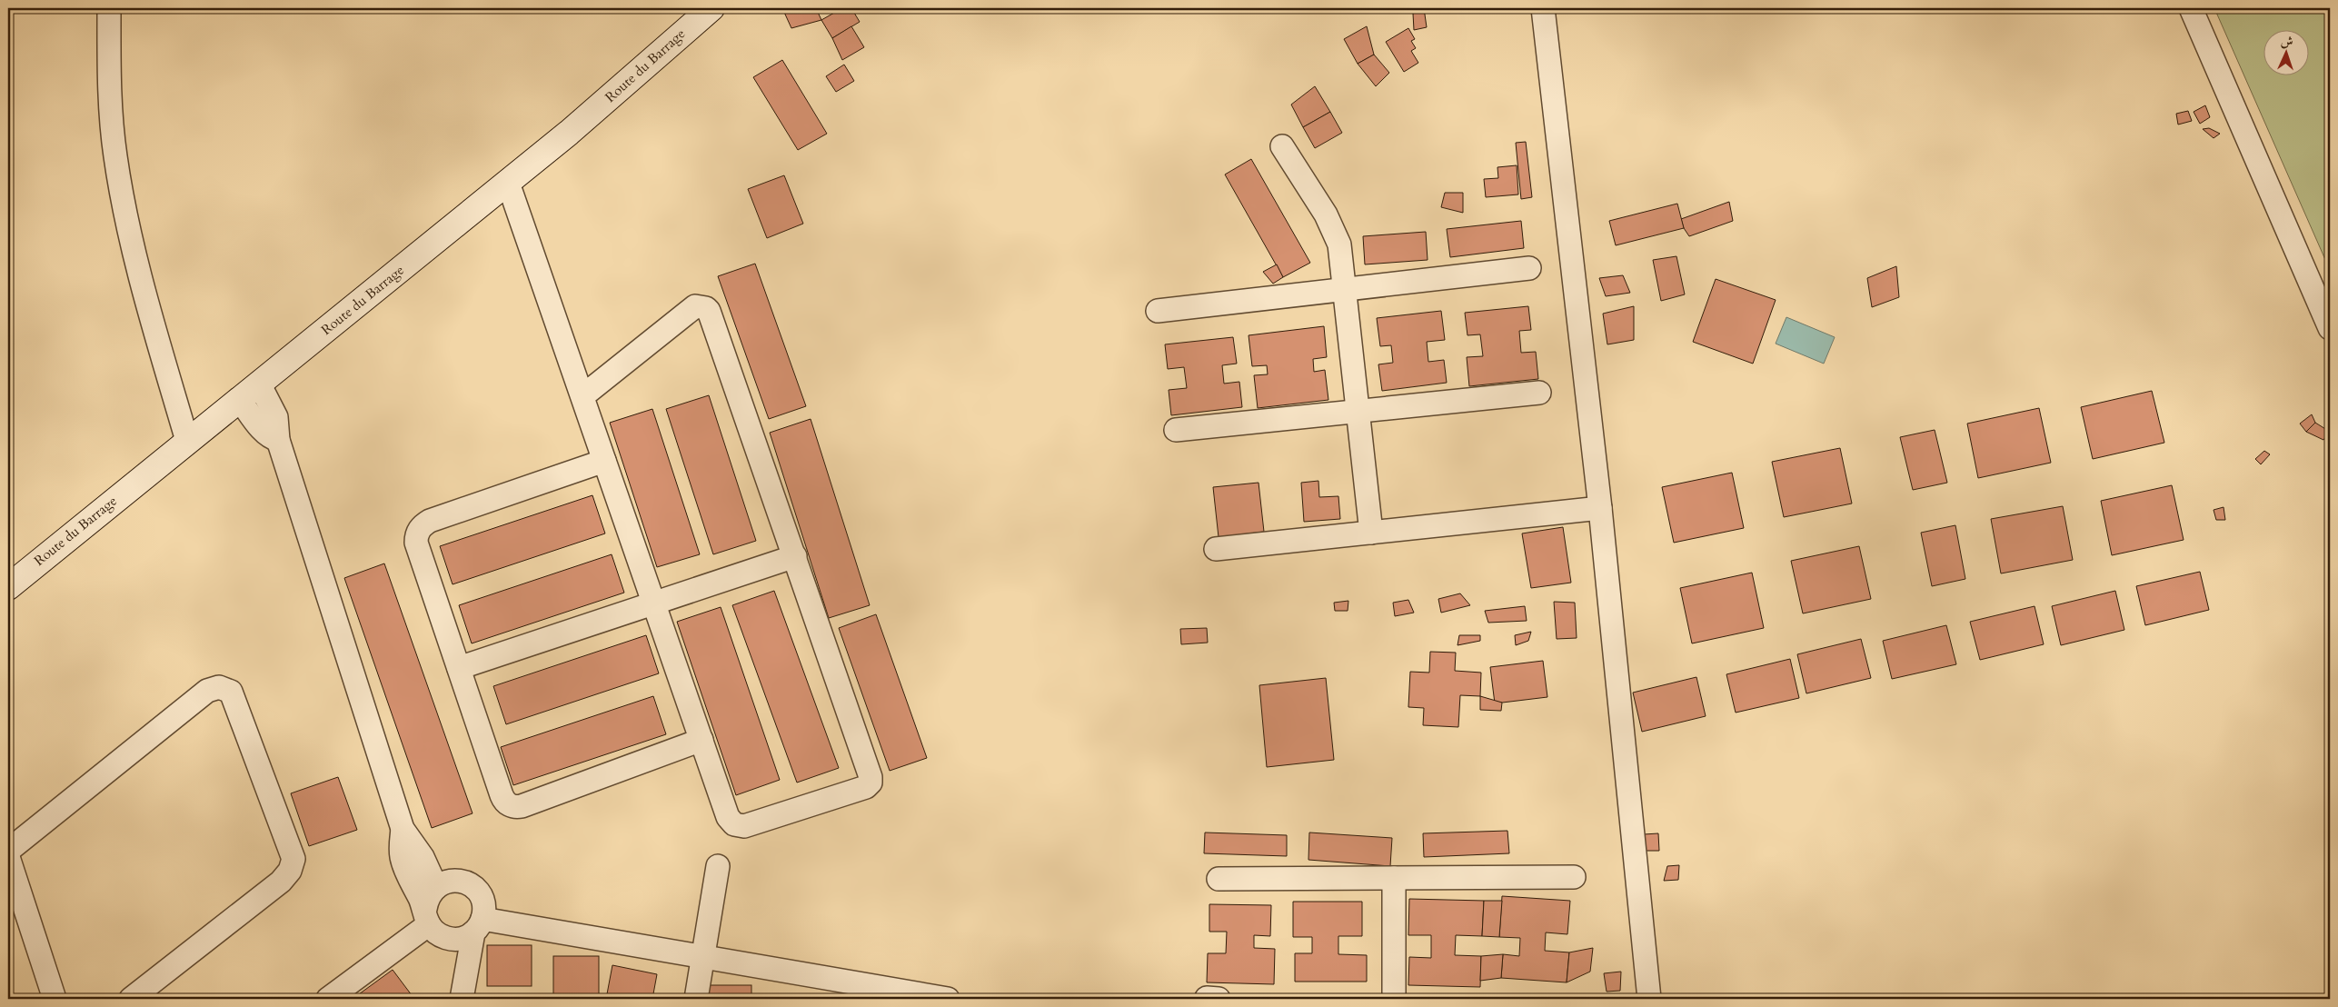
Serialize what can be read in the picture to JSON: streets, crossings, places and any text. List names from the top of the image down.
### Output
{
  "streets": {
    "main road": ["Route du Barrage"]
  },
  "north": "top"
}
